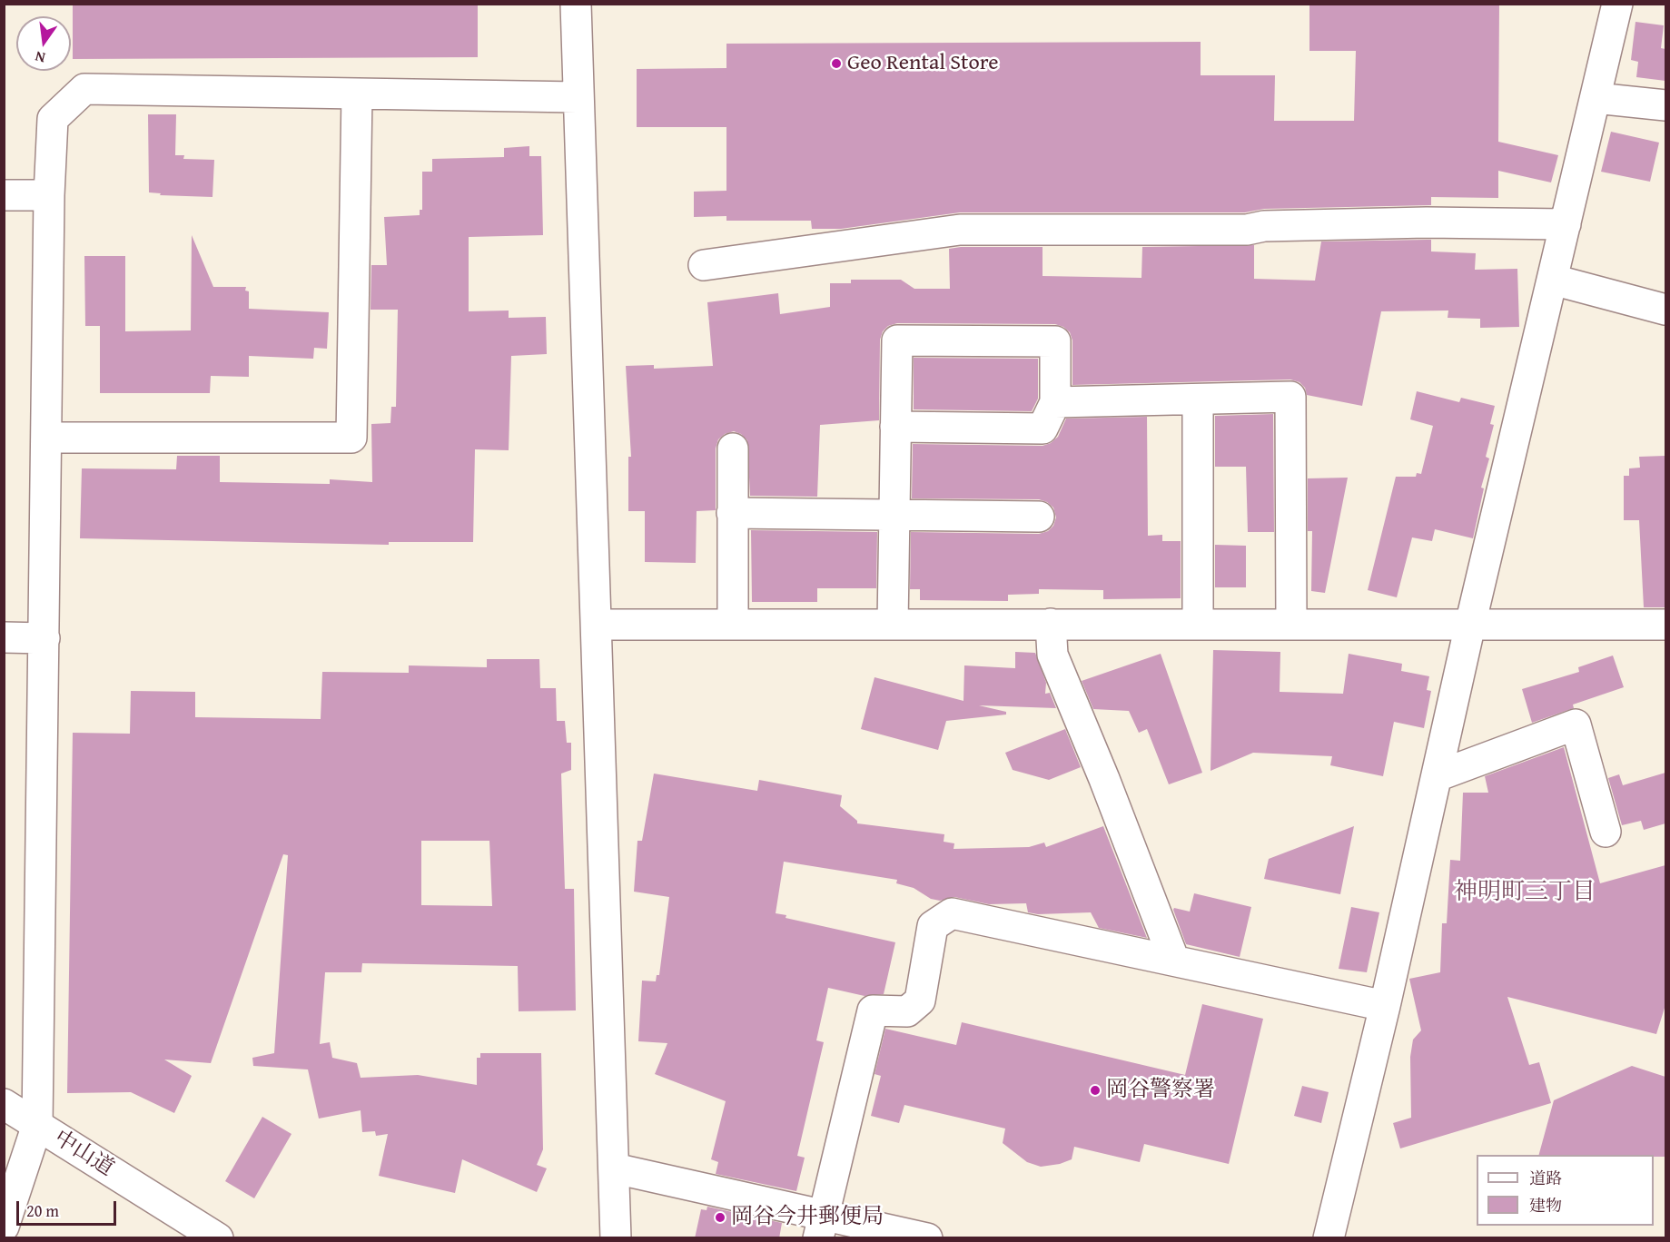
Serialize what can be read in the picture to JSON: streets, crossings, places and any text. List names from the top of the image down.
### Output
{
  "streets": {
    "main road": ["中山道"]
  },
  "districts": ["神明町三丁目"],
  "places": ["Geo Rental Store", "岡谷警察署", "岡谷今井郵便局"],
  "legend": ["道路", "建物"],
  "scale_bar": "20 m",
  "north": "bottom"
}
